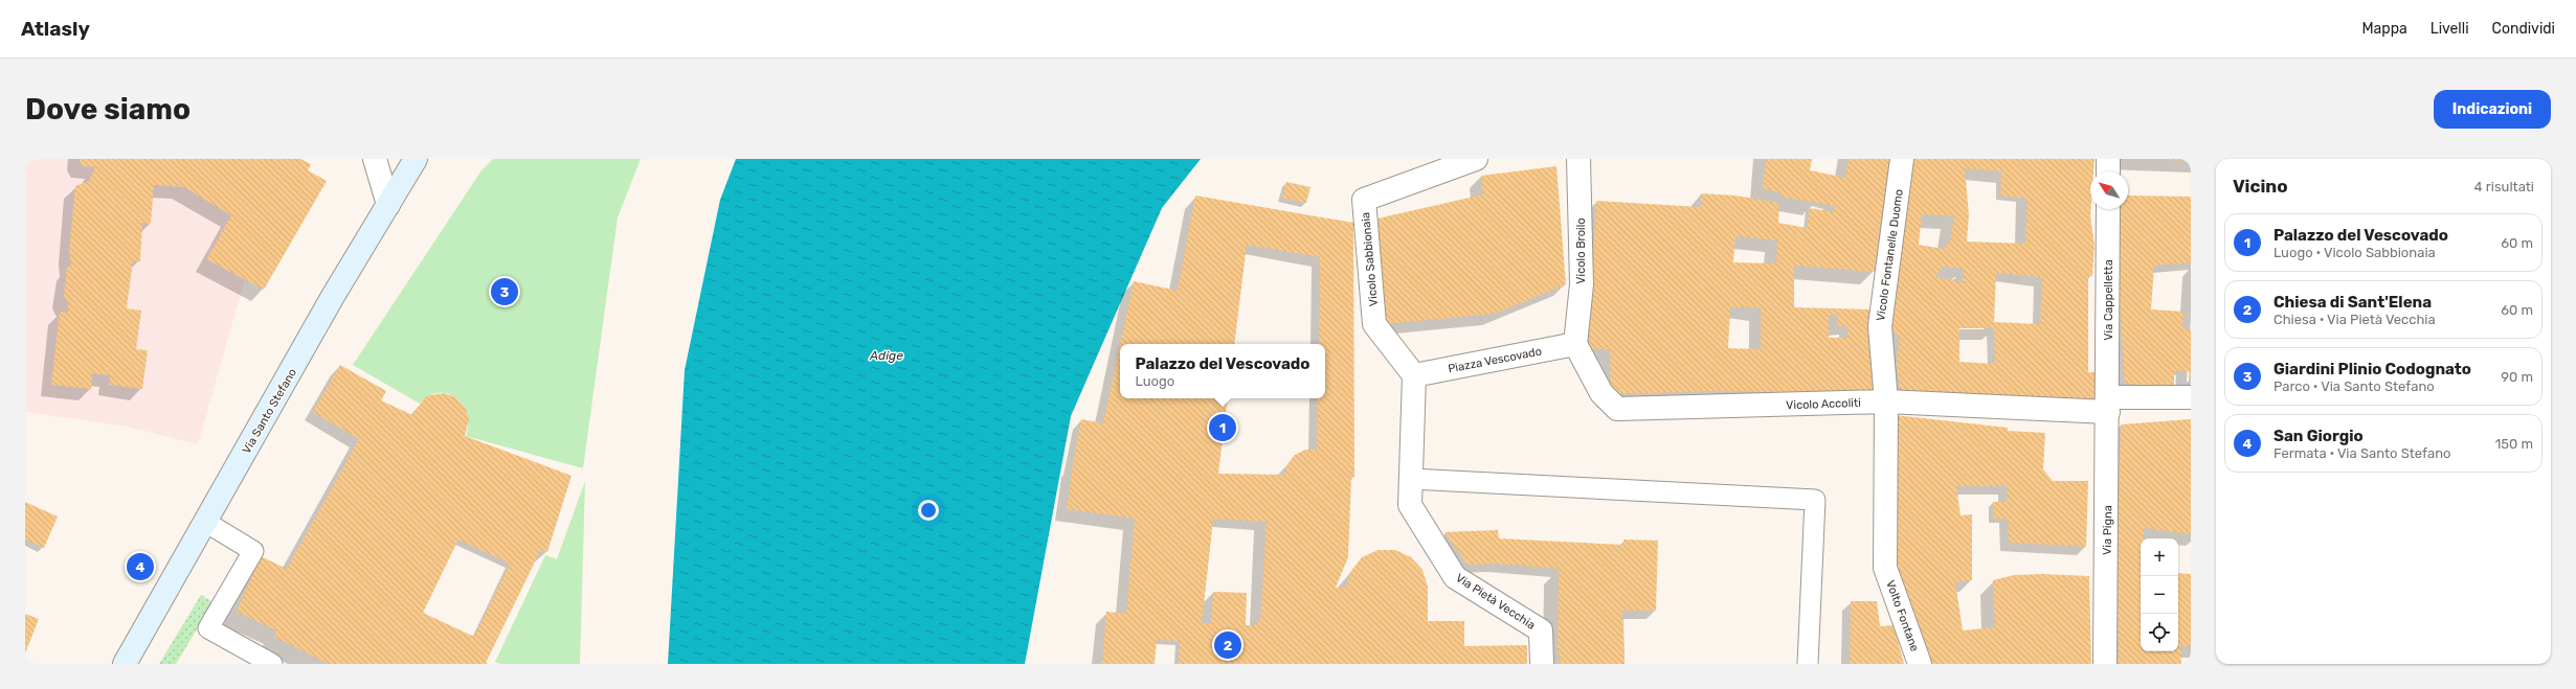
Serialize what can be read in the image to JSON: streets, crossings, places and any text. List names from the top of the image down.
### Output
{
  "streets": {
    "main road": ["Via Santo Stefano"],
    "street": [
      "Vicolo Broilo",
      "Vicolo Fontanelle Duomo",
      "Vicolo Sabbionaia",
      "Via Cappelletta",
      "Piazza Vescovado",
      "Vicolo Accoliti",
      "Via Pigna",
      "Via Pietà Vecchia",
      "Volto Fontane"
    ]
  },
  "crossings": [
    ["Vicolo Broilo", "Piazza Vescovado"],
    ["Vicolo Broilo", "Vicolo Accoliti"],
    ["Vicolo Fontanelle Duomo", "Vicolo Accoliti"],
    ["Vicolo Fontanelle Duomo", "Volto Fontane"],
    ["Vicolo Sabbionaia", "Piazza Vescovado"],
    ["Vicolo Sabbionaia", "Via Pietà Vecchia"],
    ["Via Cappelletta", "Vicolo Accoliti"],
    ["Via Cappelletta", "Via Pigna"],
    ["Piazza Vescovado", "Vicolo Accoliti"],
    ["Piazza Vescovado", "Via Pietà Vecchia"],
    ["Vicolo Accoliti", "Via Pigna"]
  ],
  "water": ["Adige"],
  "north": "top left",
  "page": {
    "header": "Atlasly",
    "nav": ["Mappa", "Livelli", "Condividi"],
    "buttons": "Indicazioni",
    "title": "Dove siamo",
    "heading": ["Vicino", "4 risultati"],
    "list": [
      {
        "mark": "1",
        "name": "Palazzo del Vescovado",
        "note": "Luogo · Vicolo Sabbionaia",
        "value": "60 m"
      },
      {
        "mark": "2",
        "name": "Chiesa di Sant'Elena",
        "note": "Chiesa · Via Pietà Vecchia",
        "value": "60 m"
      },
      {
        "mark": "3",
        "name": "Giardini Plinio Codognato",
        "note": "Parco · Via Santo Stefano",
        "value": "90 m"
      },
      {
        "mark": "4",
        "name": "San Giorgio",
        "note": "Fermata · Via Santo Stefano",
        "value": "150 m"
      }
    ],
    "pins": [
      "3",
      "1",
      "4",
      "2"
    ],
    "popup": ["Palazzo del Vescovado", "Luogo"],
    "map_buttons": ["+", "−"]
  }
}
